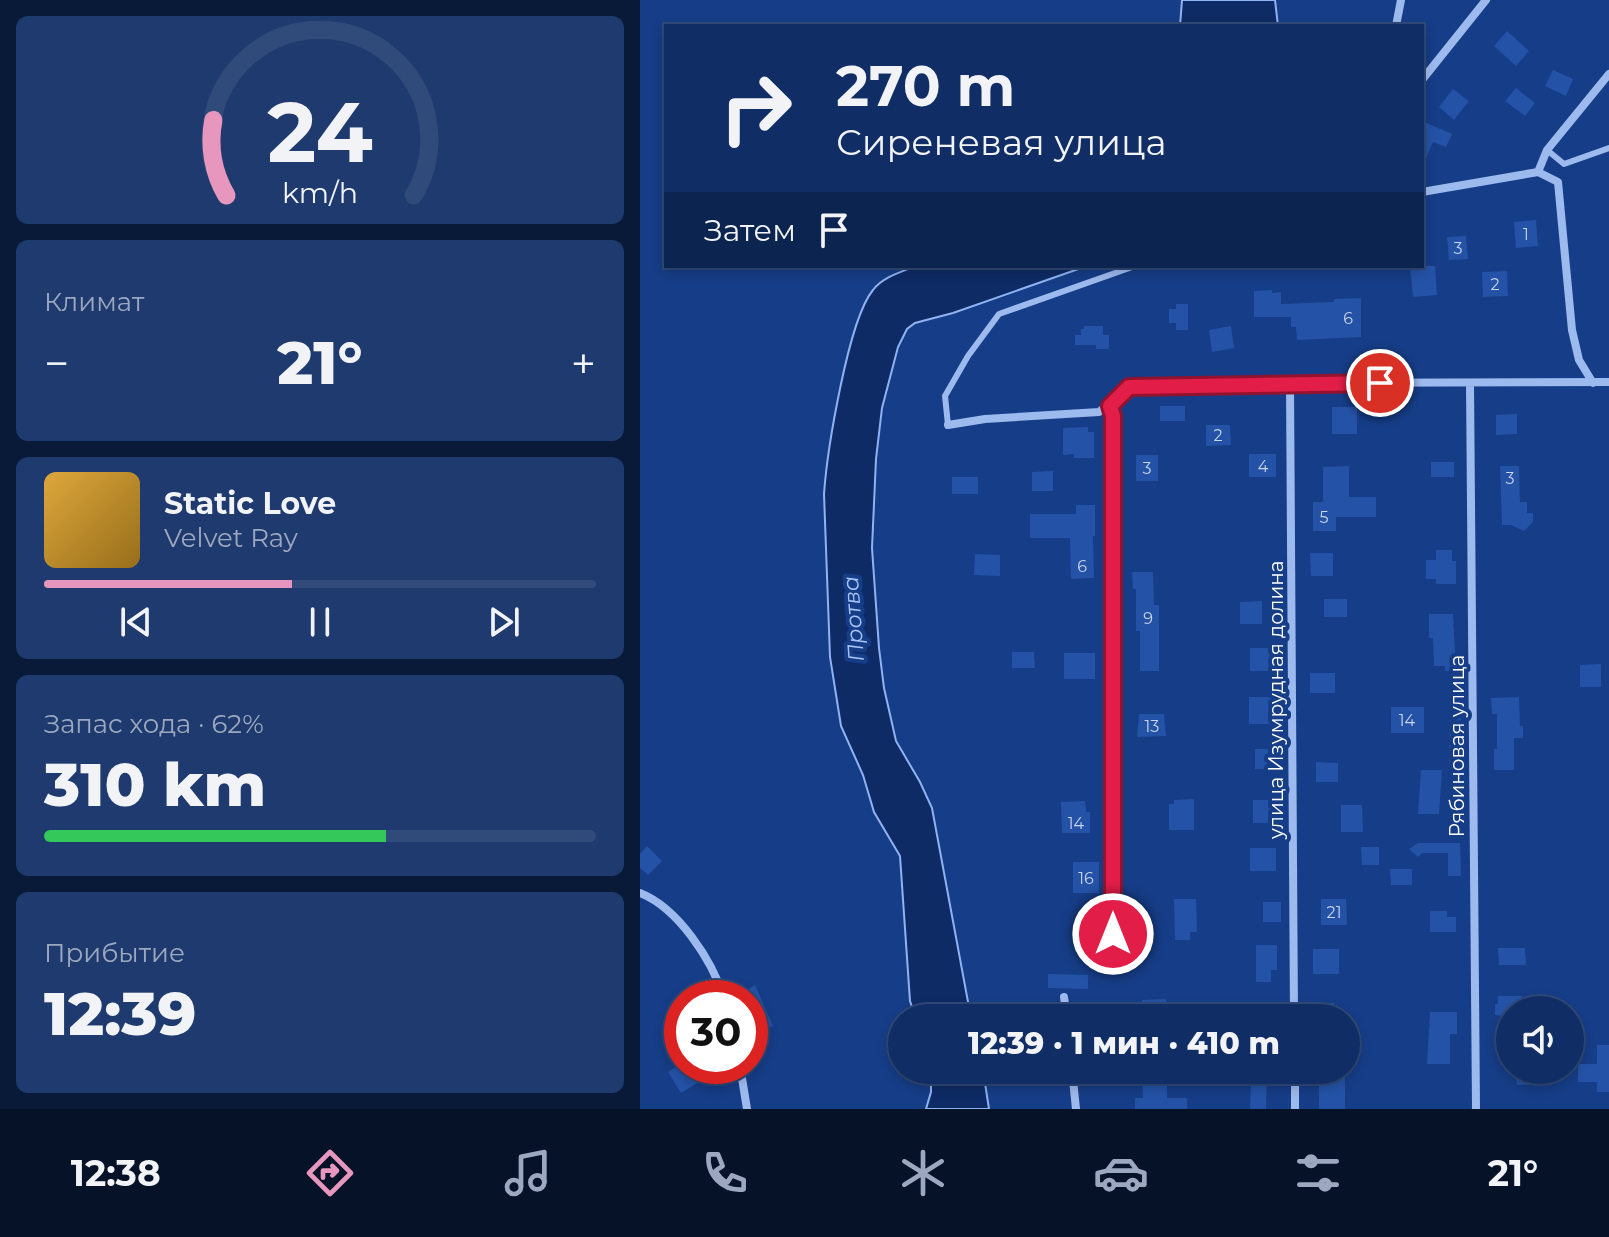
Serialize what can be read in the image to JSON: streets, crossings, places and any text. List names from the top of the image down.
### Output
{
  "streets": {
    "street": ["улица Изумрудная долина", "Рябиновая улица"]
  },
  "water": ["Протва"],
  "house_numbers": [
    "1",
    "3",
    "2",
    "6",
    "2",
    "4",
    "3",
    "3",
    "5",
    "6",
    "9",
    "14",
    "13",
    "14",
    "16",
    "21"
  ],
  "page": {
    "turn": ["270 m", "Сиреневая улица"],
    "then": "Затем",
    "tile": [
      "Климат",
      ["Запас хода · 62%", "310 km"],
      ["Прибытие", "12:39"]
    ],
    "heat": ["−", "21°", "+"],
    "song": ["Static Love", "Velvet Ray"],
    "limit": "30",
    "trip": "12:39 · 1 мин · 410 m",
    "tabs": ["12:38", "21°"],
    "gauge": ["24", "km/h"]
  }
}
